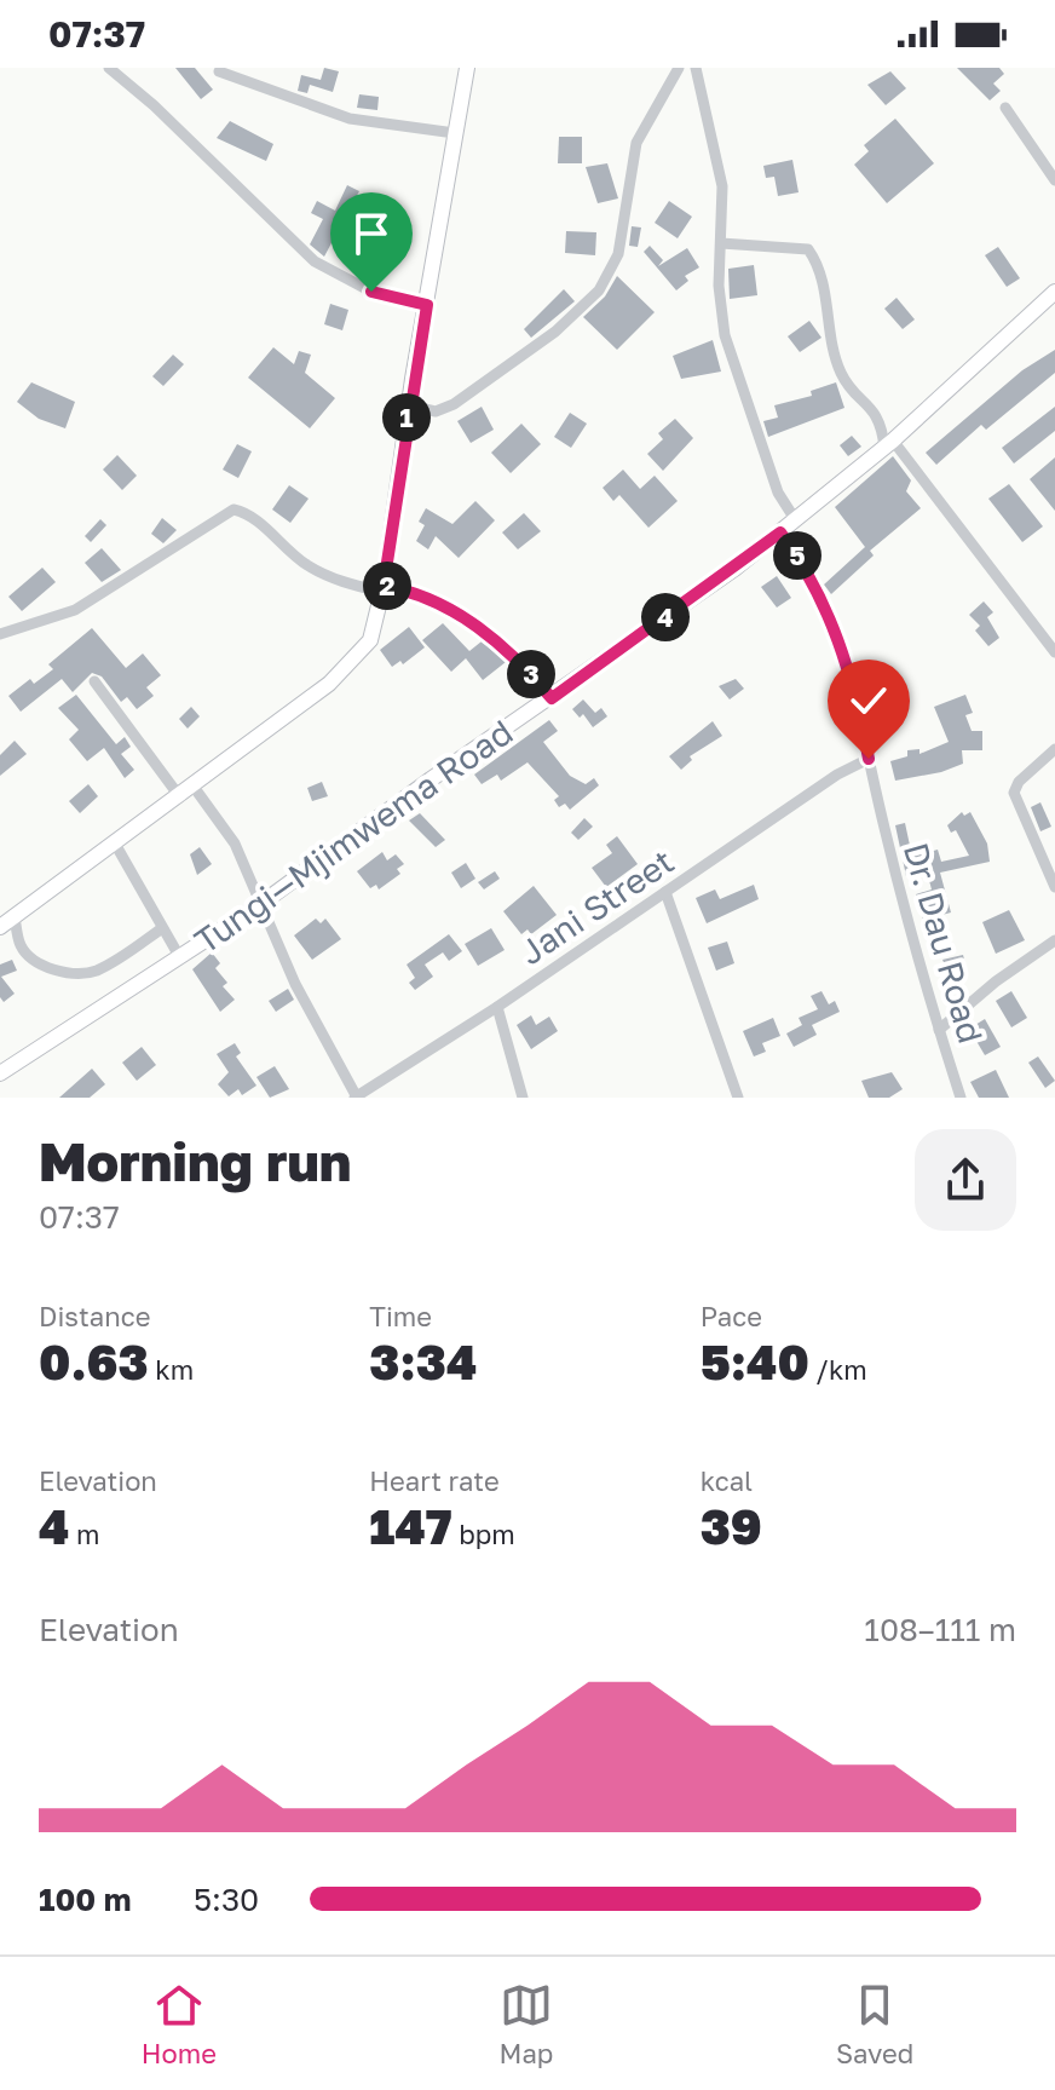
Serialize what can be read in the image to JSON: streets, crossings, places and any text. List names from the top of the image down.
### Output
{
  "streets": {
    "street": ["Tungi—Mjimwema Road", "Jani Street", "Dr. Dau Road"]
  },
  "crossings": [
    ["Tungi—Mjimwema Road", "Dr. Dau Road"],
    ["Jani Street", "Dr. Dau Road"]
  ],
  "page": {
    "status": "07:37",
    "pins": [
      "1",
      "5",
      "2",
      "4",
      "3"
    ],
    "heading": ["Morning run", "07:37"],
    "stats": [
      ["Distance", "0.63 km"],
      ["Time", "3:34"],
      ["Pace", "5:40 /km"],
      ["Elevation", "4 m"],
      ["Heart rate", "147 bpm"],
      ["kcal", "39"]
    ],
    "chart": ["Elevation", "108–111 m"],
    "list": [
      {
        "name": "100 m",
        "note": "5:30"
      }
    ],
    "tabs": ["Home", "Map", "Saved"]
  }
}
